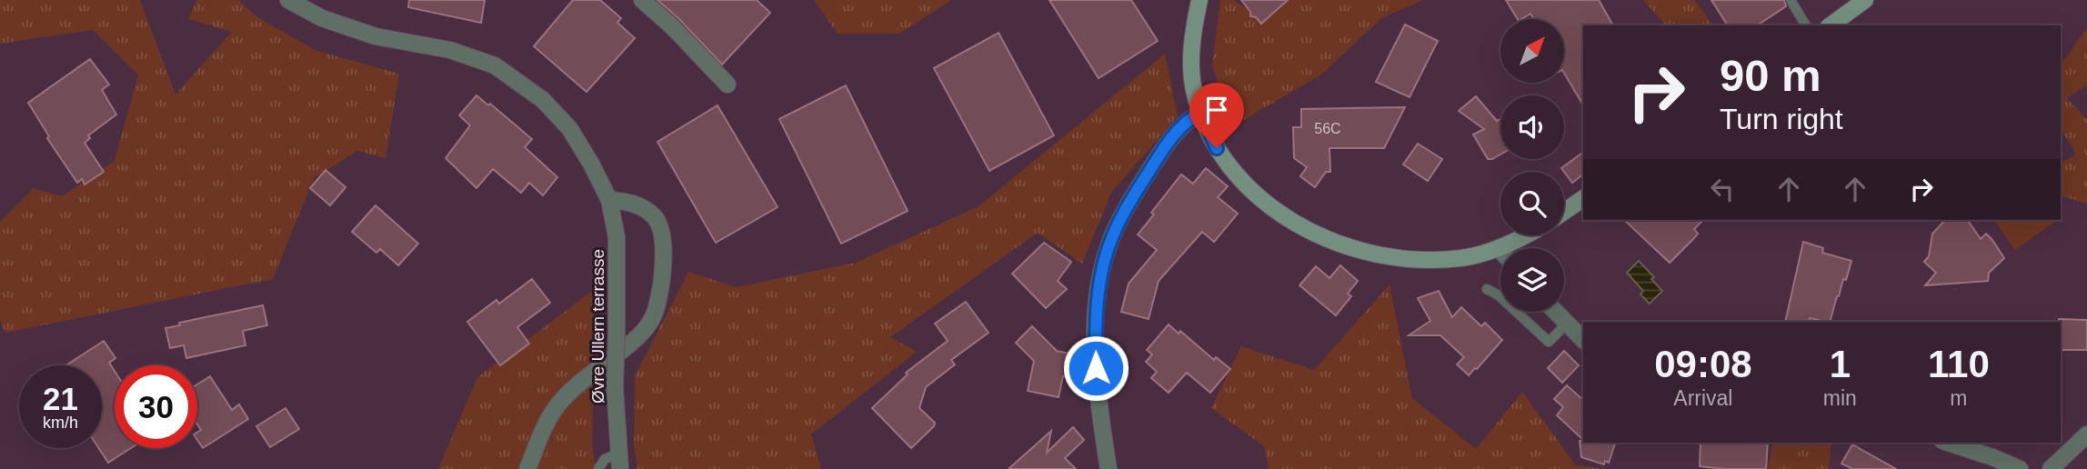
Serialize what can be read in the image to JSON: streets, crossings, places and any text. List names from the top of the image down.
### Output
{
  "streets": {
    "street": ["Øvre Ullern terrasse"]
  },
  "house_numbers": ["56C"],
  "north": "top right",
  "page": {
    "turn": ["90 m", "Turn right"],
    "eta": [
      "09:08",
      "Arrival",
      "1",
      "min",
      "110",
      "m"
    ],
    "speed": "21 km/h",
    "limit": "30"
  }
}
